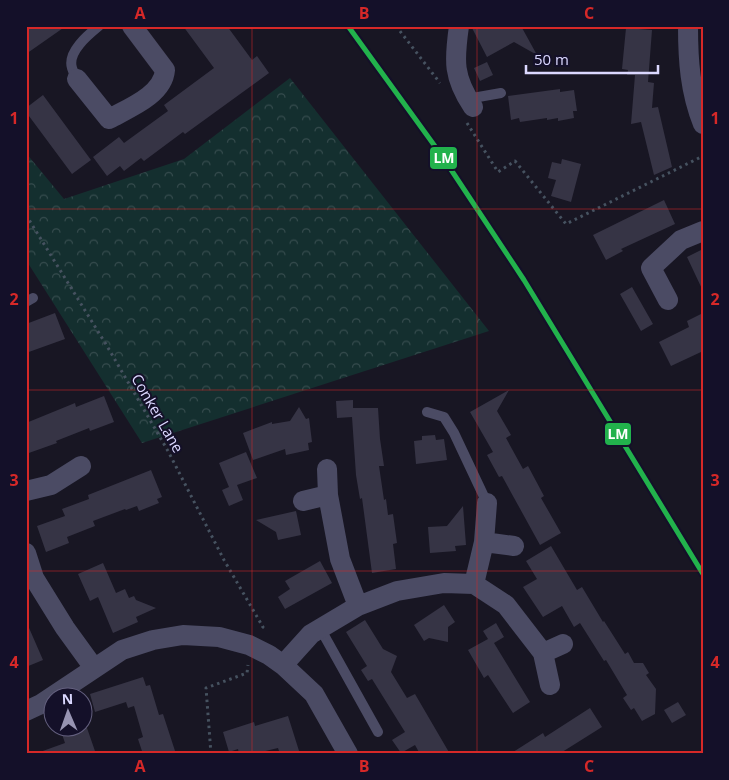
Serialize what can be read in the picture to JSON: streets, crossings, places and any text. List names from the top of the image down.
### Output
{
  "streets": {
    "path": ["Conker Lane"]
  },
  "lines": ["transit line LM"],
  "scale_bar": "50 m",
  "north": "top",
  "grid": {
    "columns": ["A", "B", "C"],
    "rows": [
      "1",
      "2",
      "3",
      "4"
    ]
  }
}
